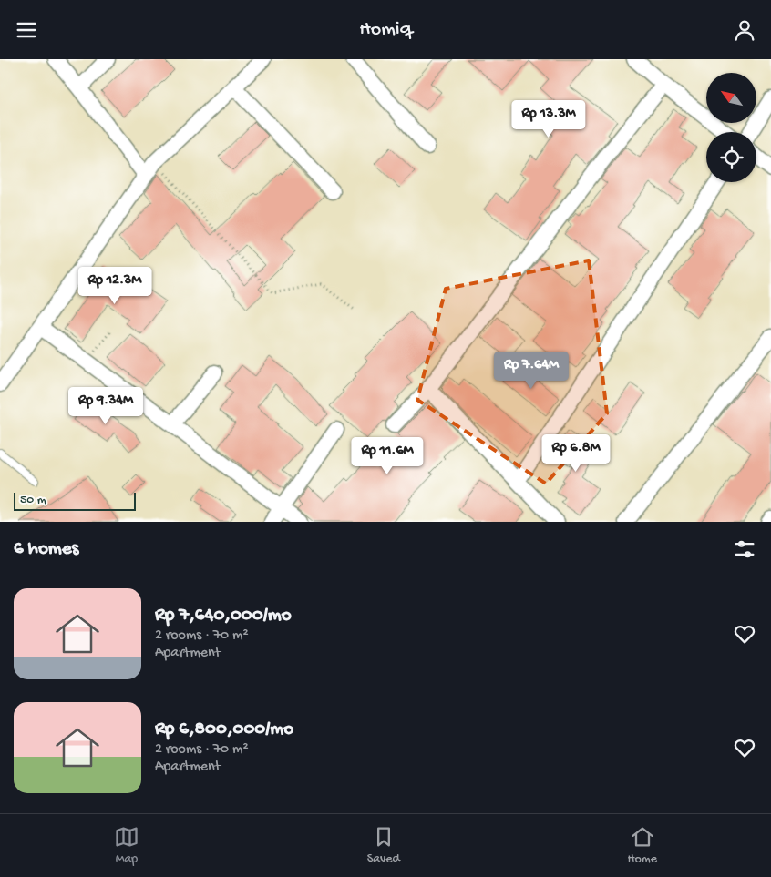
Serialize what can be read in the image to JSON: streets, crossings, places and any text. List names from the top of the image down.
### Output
{
  "scale_bar": "50 m",
  "north": "top left",
  "page": {
    "header": "Homiq",
    "price": [
      "Rp 13.3M",
      "Rp 12.3M",
      "Rp 7.64M",
      "Rp 9.34M",
      "Rp 6.8M",
      "Rp 11.6M"
    ],
    "scale": "50 m",
    "heading": "6 homes",
    "list": [
      {
        "name": "Rp 7,640,000/mo",
        "note": "2 rooms · 70 m² · Apartment"
      },
      {
        "name": "Rp 6,800,000/mo",
        "note": "2 rooms · 70 m² · Apartment"
      }
    ],
    "tabs": ["Map", "Saved", "Home"]
  }
}
